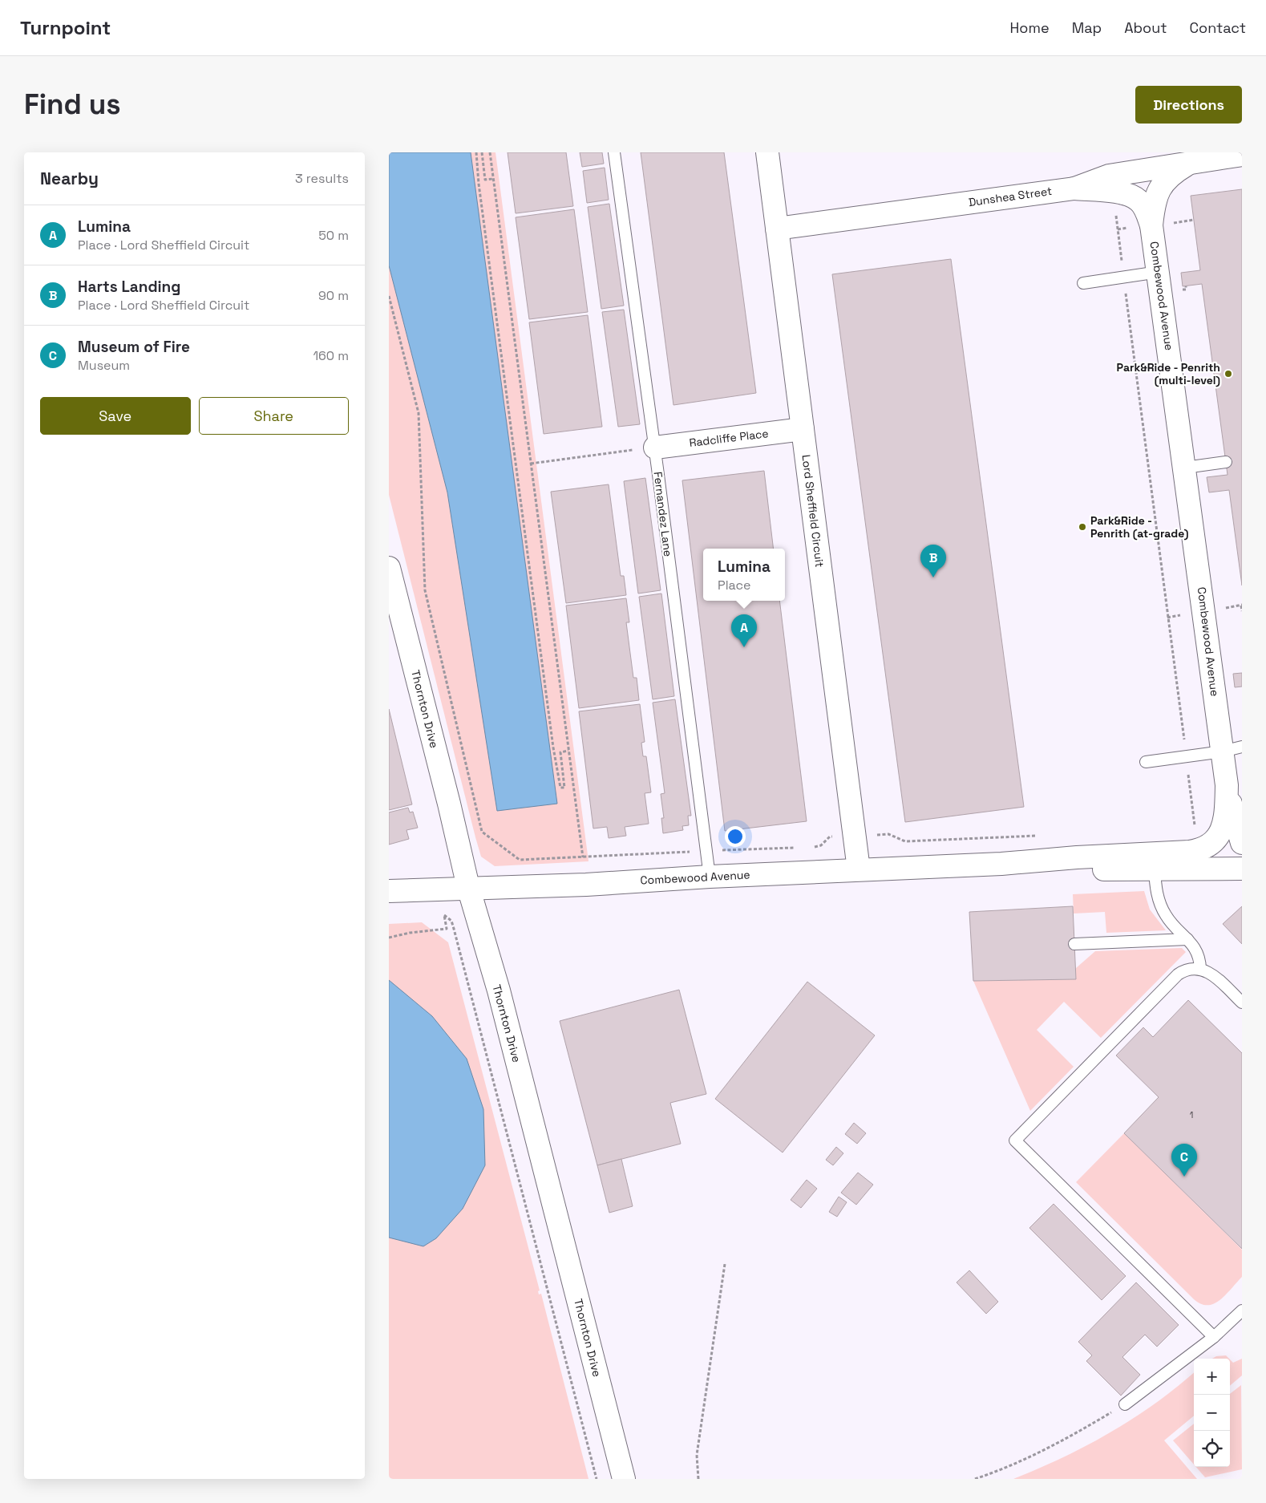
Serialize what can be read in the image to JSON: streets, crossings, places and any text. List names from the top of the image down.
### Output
{
  "streets": {
    "street": [
      "Dunshea Street",
      "Combewood Avenue",
      "Radcliffe Place",
      "Lord Sheffield Circuit",
      "Thornton Drive"
    ],
    "lane": ["Fernandez Lane"]
  },
  "crossings": [
    ["Dunshea Street", "Combewood Avenue"],
    ["Dunshea Street", "Lord Sheffield Circuit"],
    ["Combewood Avenue", "Lord Sheffield Circuit"],
    ["Combewood Avenue", "Fernandez Lane"],
    ["Combewood Avenue", "Thornton Drive"],
    ["Radcliffe Place", "Lord Sheffield Circuit"],
    ["Radcliffe Place", "Fernandez Lane"]
  ],
  "places": ["Park&Ride - Penrith (multi-level)", "Park&Ride - Penrith (at-grade)"],
  "house_numbers": ["1"],
  "page": {
    "header": "Turnpoint",
    "nav": [
      "Home",
      "Map",
      "About",
      "Contact"
    ],
    "buttons": [
      "Directions",
      ["Save", "Share"]
    ],
    "title": "Find us",
    "heading": ["Nearby", "3 results"],
    "list": [
      {
        "mark": "A",
        "name": "Lumina",
        "note": "Place · Lord Sheffield Circuit",
        "value": "50 m"
      },
      {
        "mark": "B",
        "name": "Harts Landing",
        "note": "Place · Lord Sheffield Circuit",
        "value": "90 m"
      },
      {
        "mark": "C",
        "name": "Museum of Fire",
        "note": "Museum",
        "value": "160 m"
      }
    ],
    "pins": ["B", "A", "C"],
    "popup": ["Lumina", "Place"],
    "map_buttons": ["+", "−"]
  }
}
